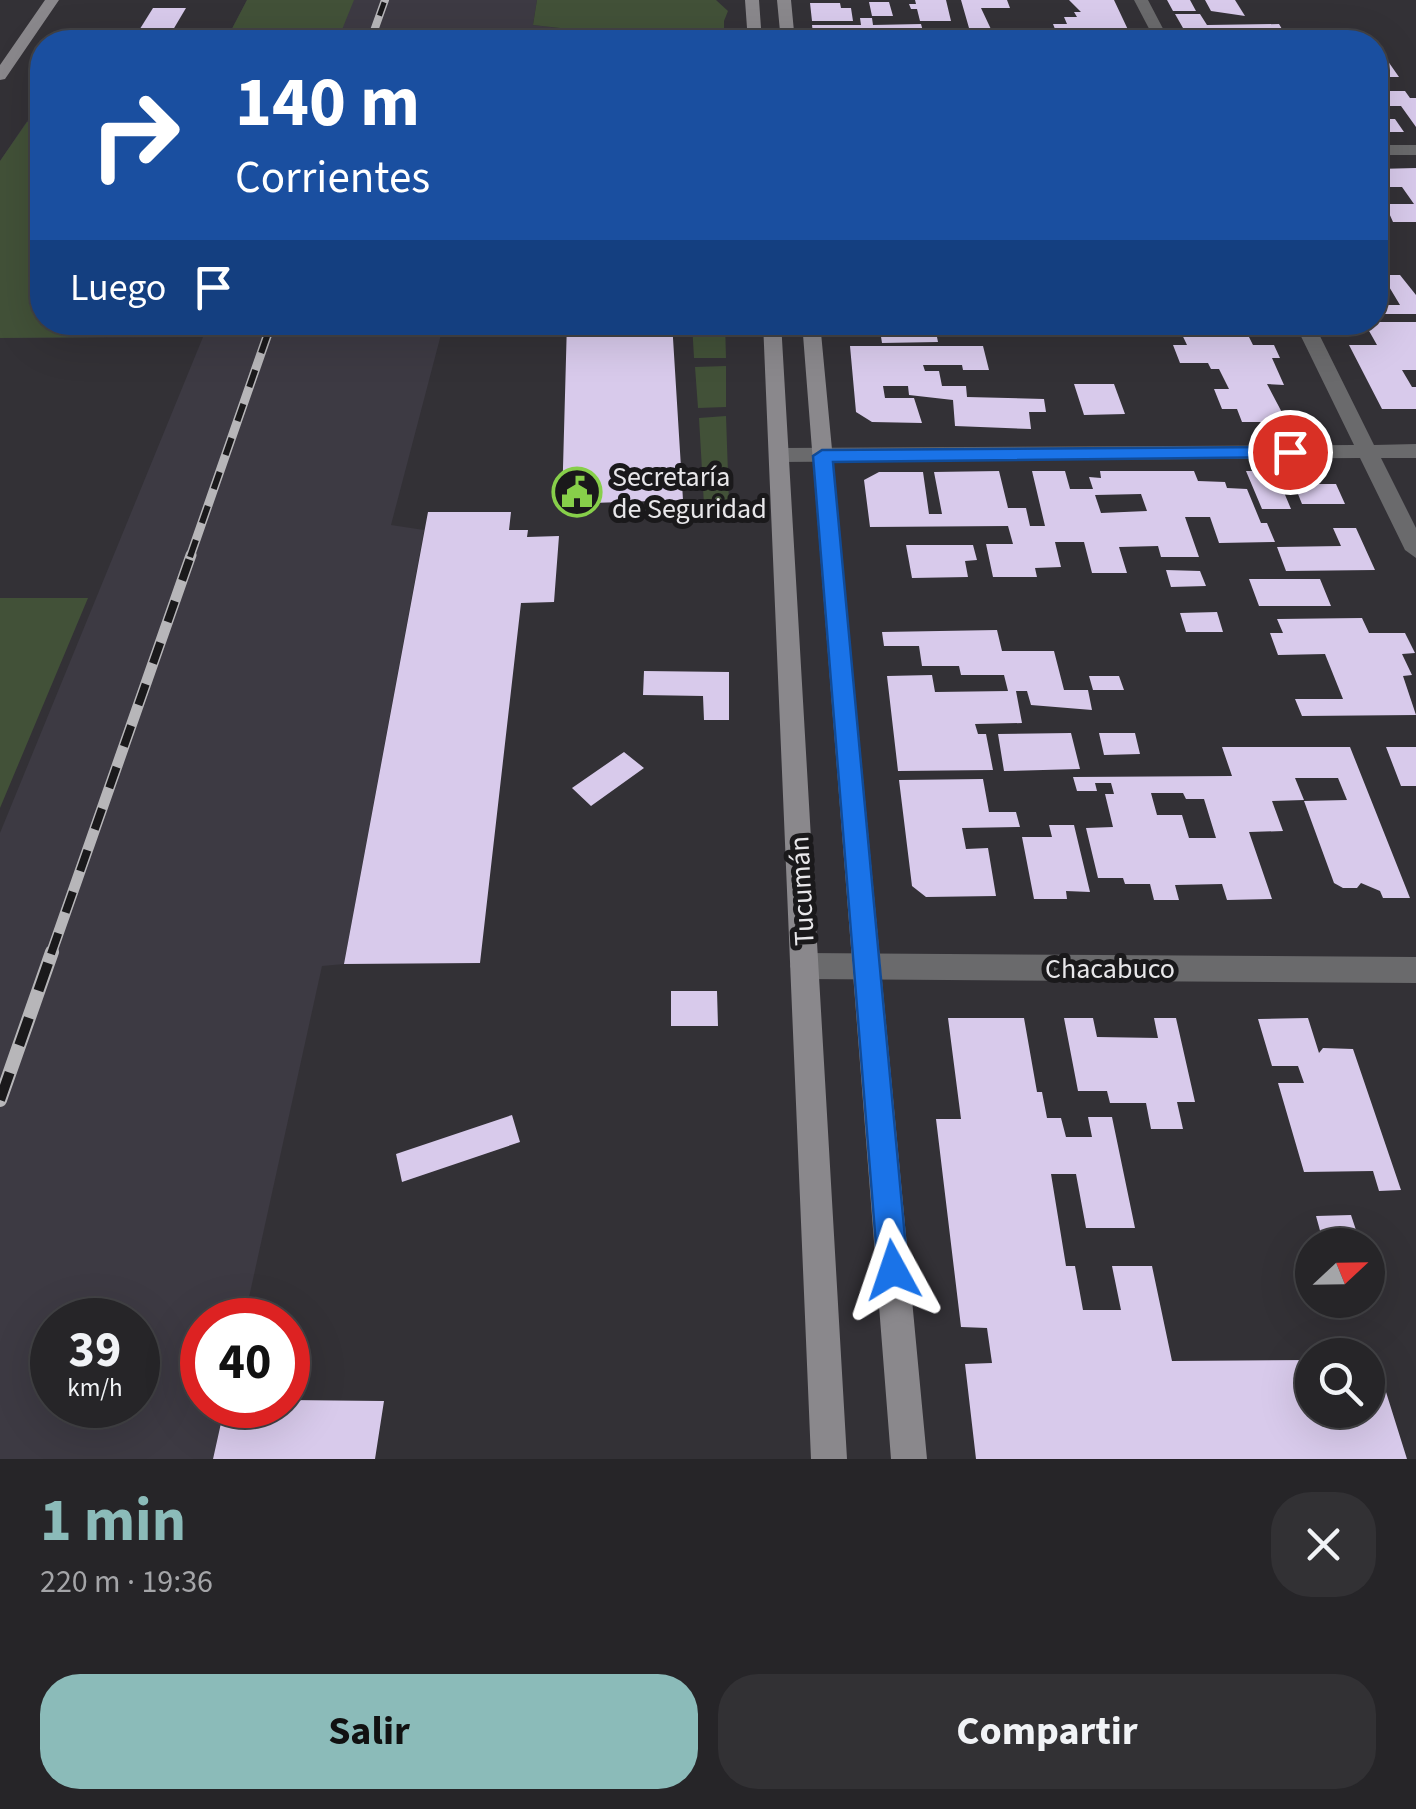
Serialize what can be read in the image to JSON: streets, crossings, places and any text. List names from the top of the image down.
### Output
{
  "streets": {
    "street": ["Tucumán", "Chacabuco"]
  },
  "crossings": [
    ["Tucumán", "Chacabuco"]
  ],
  "places": {
    "public building": ["Secretaría de Seguridad"]
  },
  "north": "right",
  "page": {
    "turn": ["140 m", "Corrientes"],
    "then": "Luego",
    "speed": "39 km/h",
    "limit": "40",
    "heading": ["1 min", "220 m · 19:36"],
    "buttons": ["Salir", "Compartir"]
  }
}
